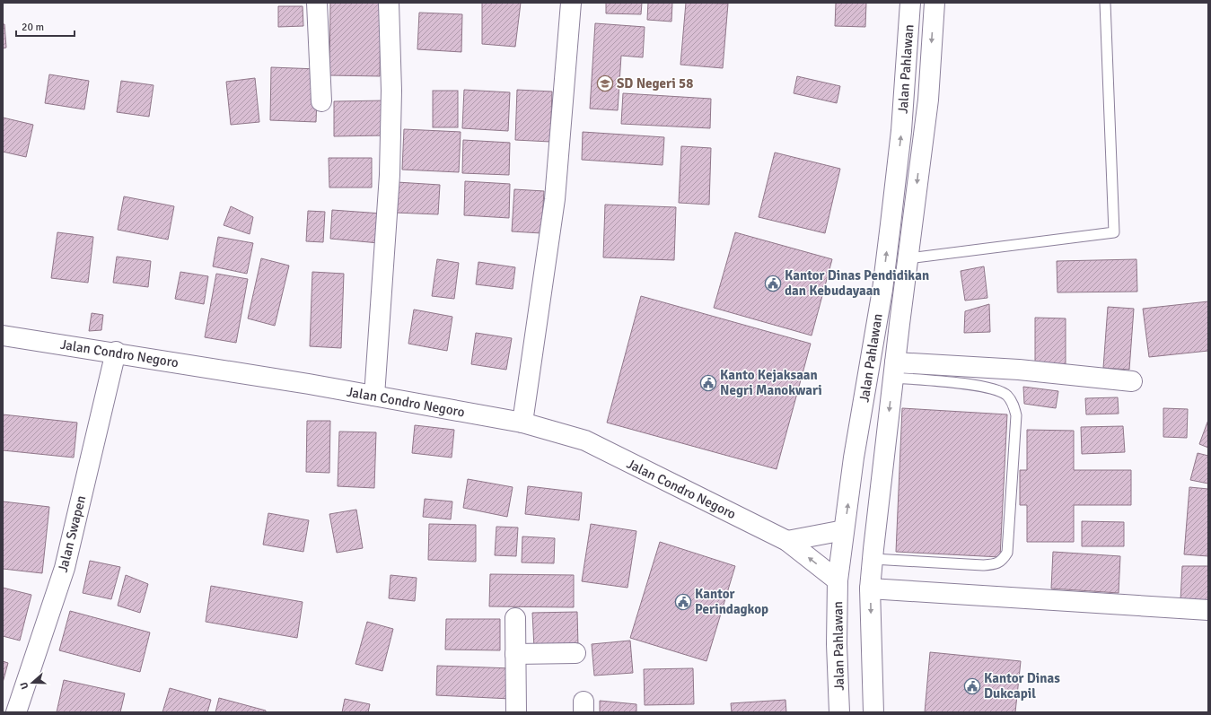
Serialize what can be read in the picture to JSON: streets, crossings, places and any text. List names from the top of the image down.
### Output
{
  "streets": {
    "main road": ["Jalan Pahlawan", "Jalan Condro Negoro", "Jalan Swapen"]
  },
  "crossings": [
    ["Jalan Pahlawan", "Jalan Condro Negoro"],
    ["Jalan Condro Negoro", "Jalan Swapen"]
  ],
  "places": {
    "school or university": ["SD Negeri 58"],
    "public building": [
      "Kantor Dinas Pendidikan dan Kebudayaan",
      "Kanto Kejaksaan Negri Manokwari",
      "Kantor Perindagkop",
      "Kantor Dinas Dukcapil"
    ]
  },
  "scale_bar": "20 m",
  "north": "left"
}
